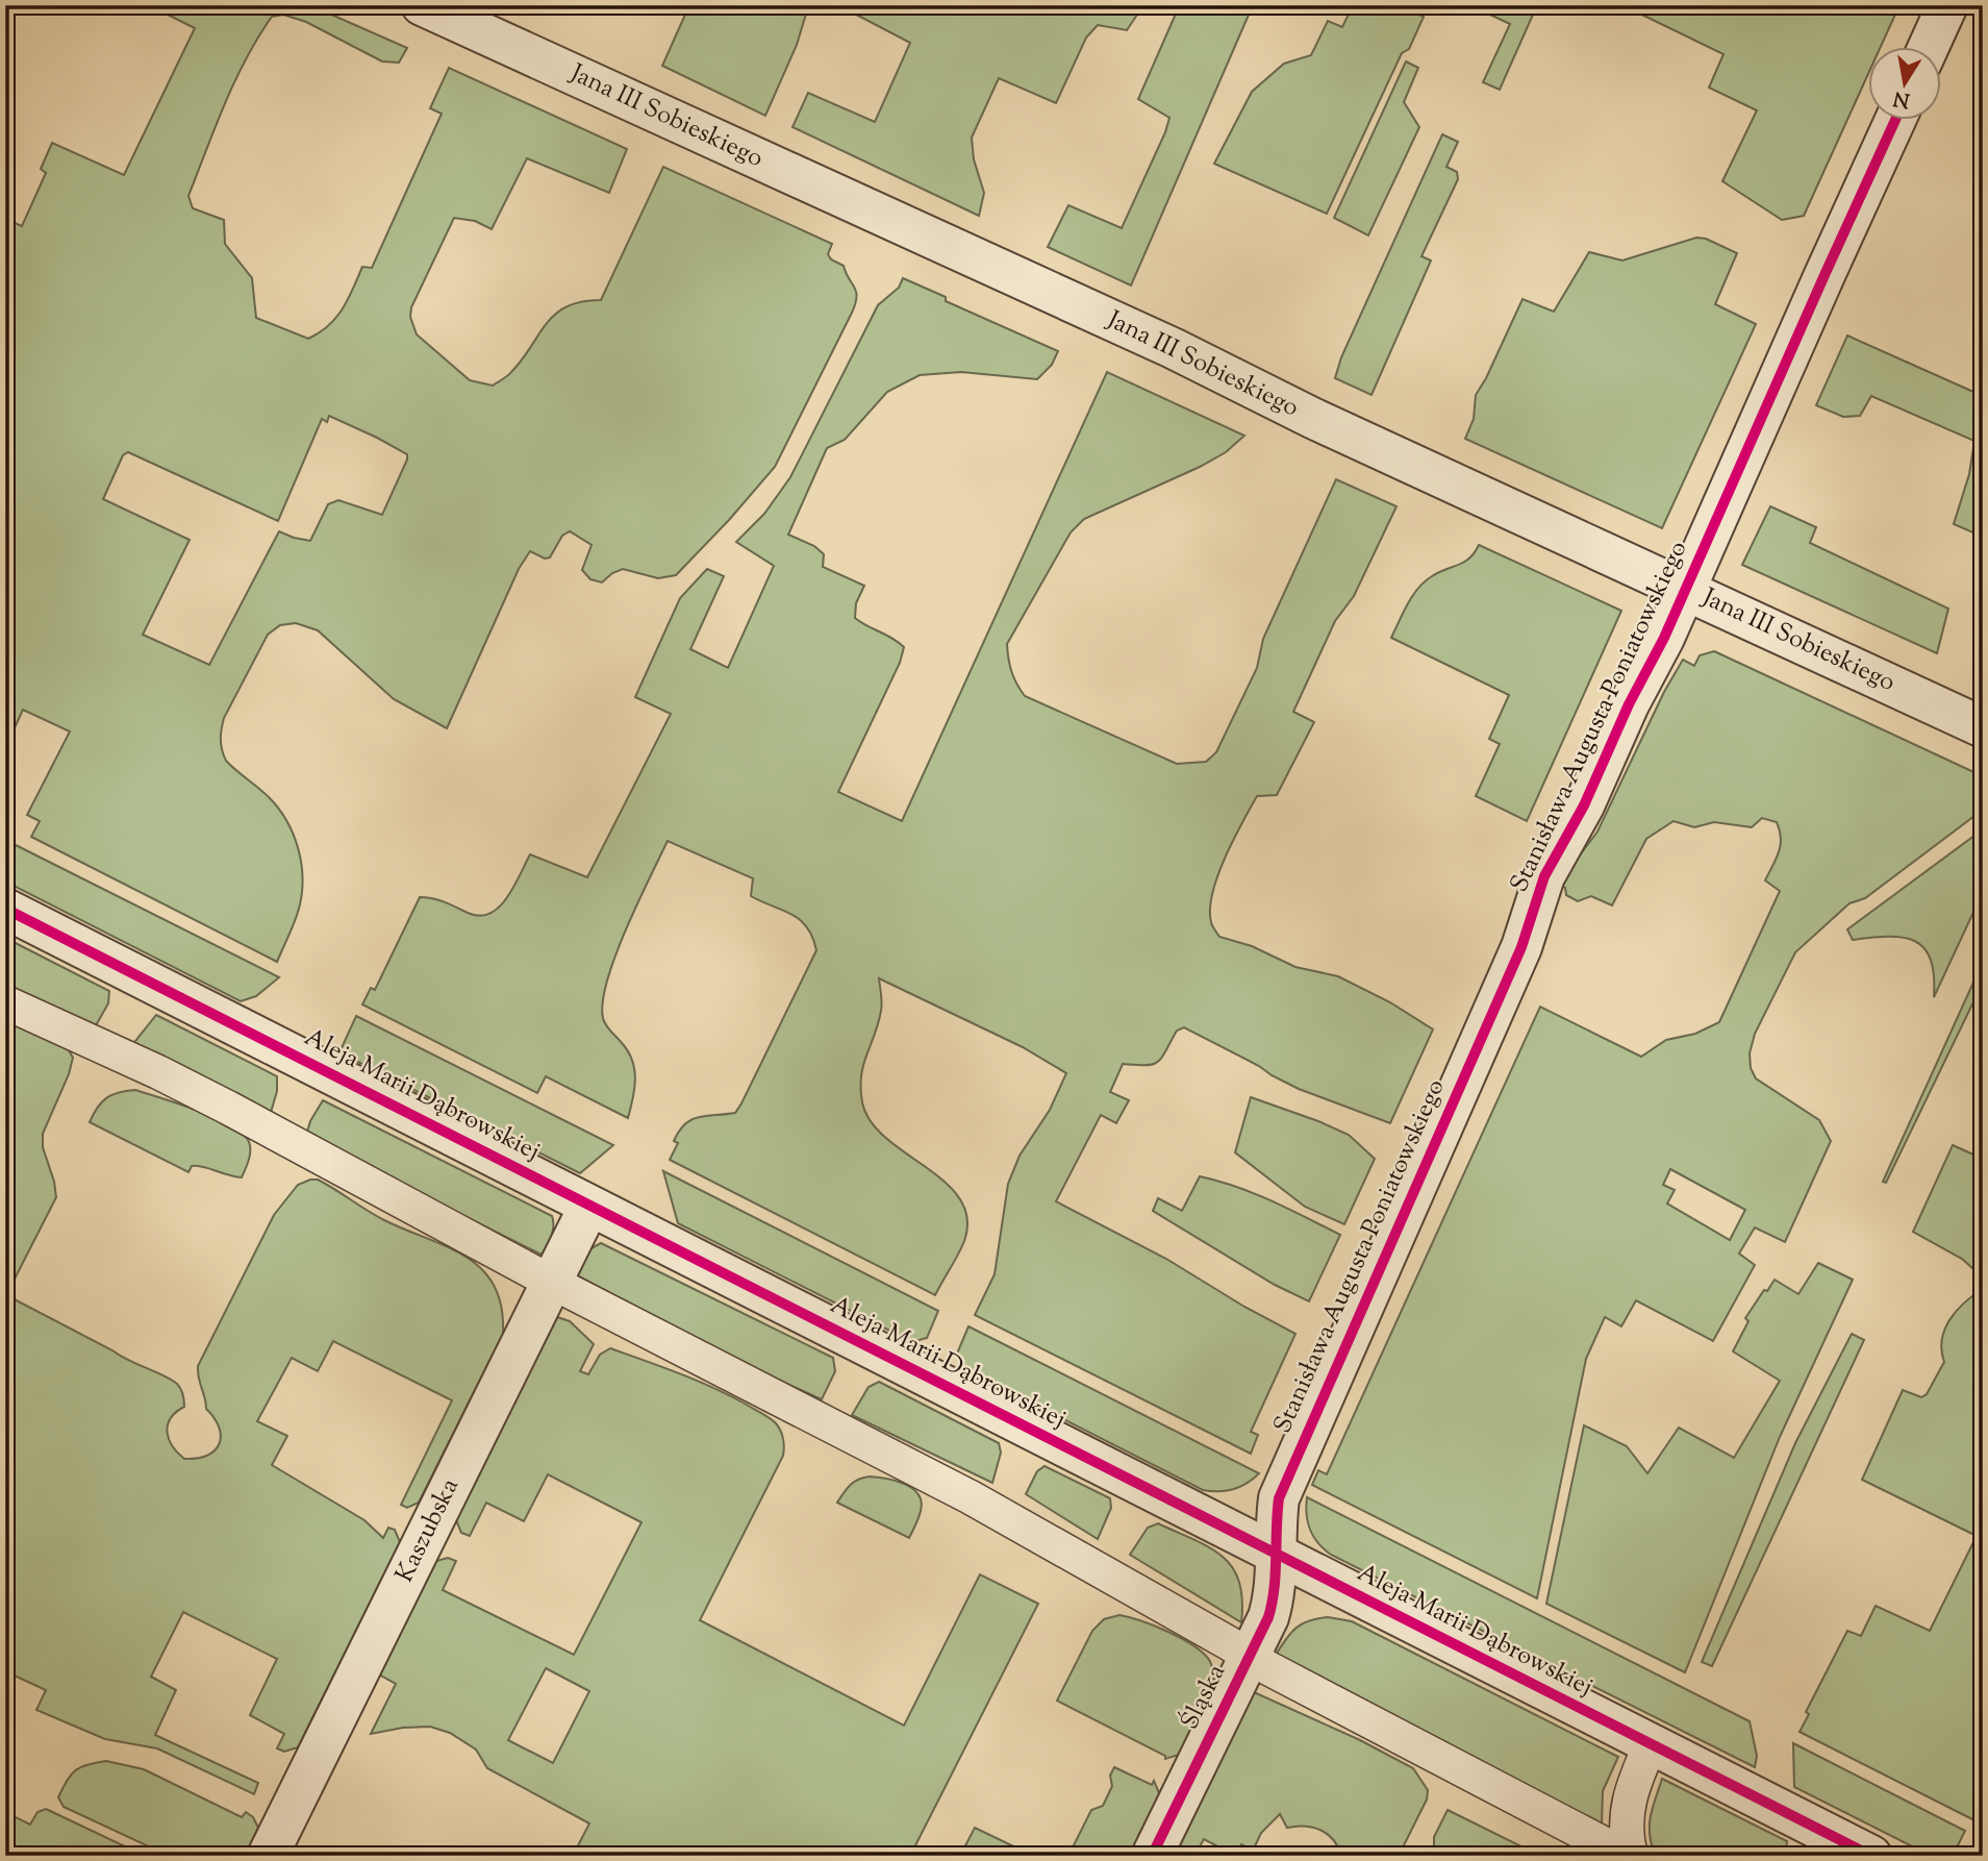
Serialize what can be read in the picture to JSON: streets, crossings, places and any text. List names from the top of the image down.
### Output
{
  "streets": {
    "street": [
      "Jana III Sobieskiego",
      "Stanisława Augusta Poniatowskiego",
      "Aleja Marii Dąbrowskiej",
      "Kaszubska",
      "Śląska"
    ]
  },
  "crossings": [
    ["Jana III Sobieskiego", "Stanisława Augusta Poniatowskiego"],
    ["Stanisława Augusta Poniatowskiego", "Aleja Marii Dąbrowskiej"],
    ["Stanisława Augusta Poniatowskiego", "Śląska"],
    ["Aleja Marii Dąbrowskiej", "Kaszubska"],
    ["Aleja Marii Dąbrowskiej", "Śląska"]
  ],
  "north": "bottom"
}
